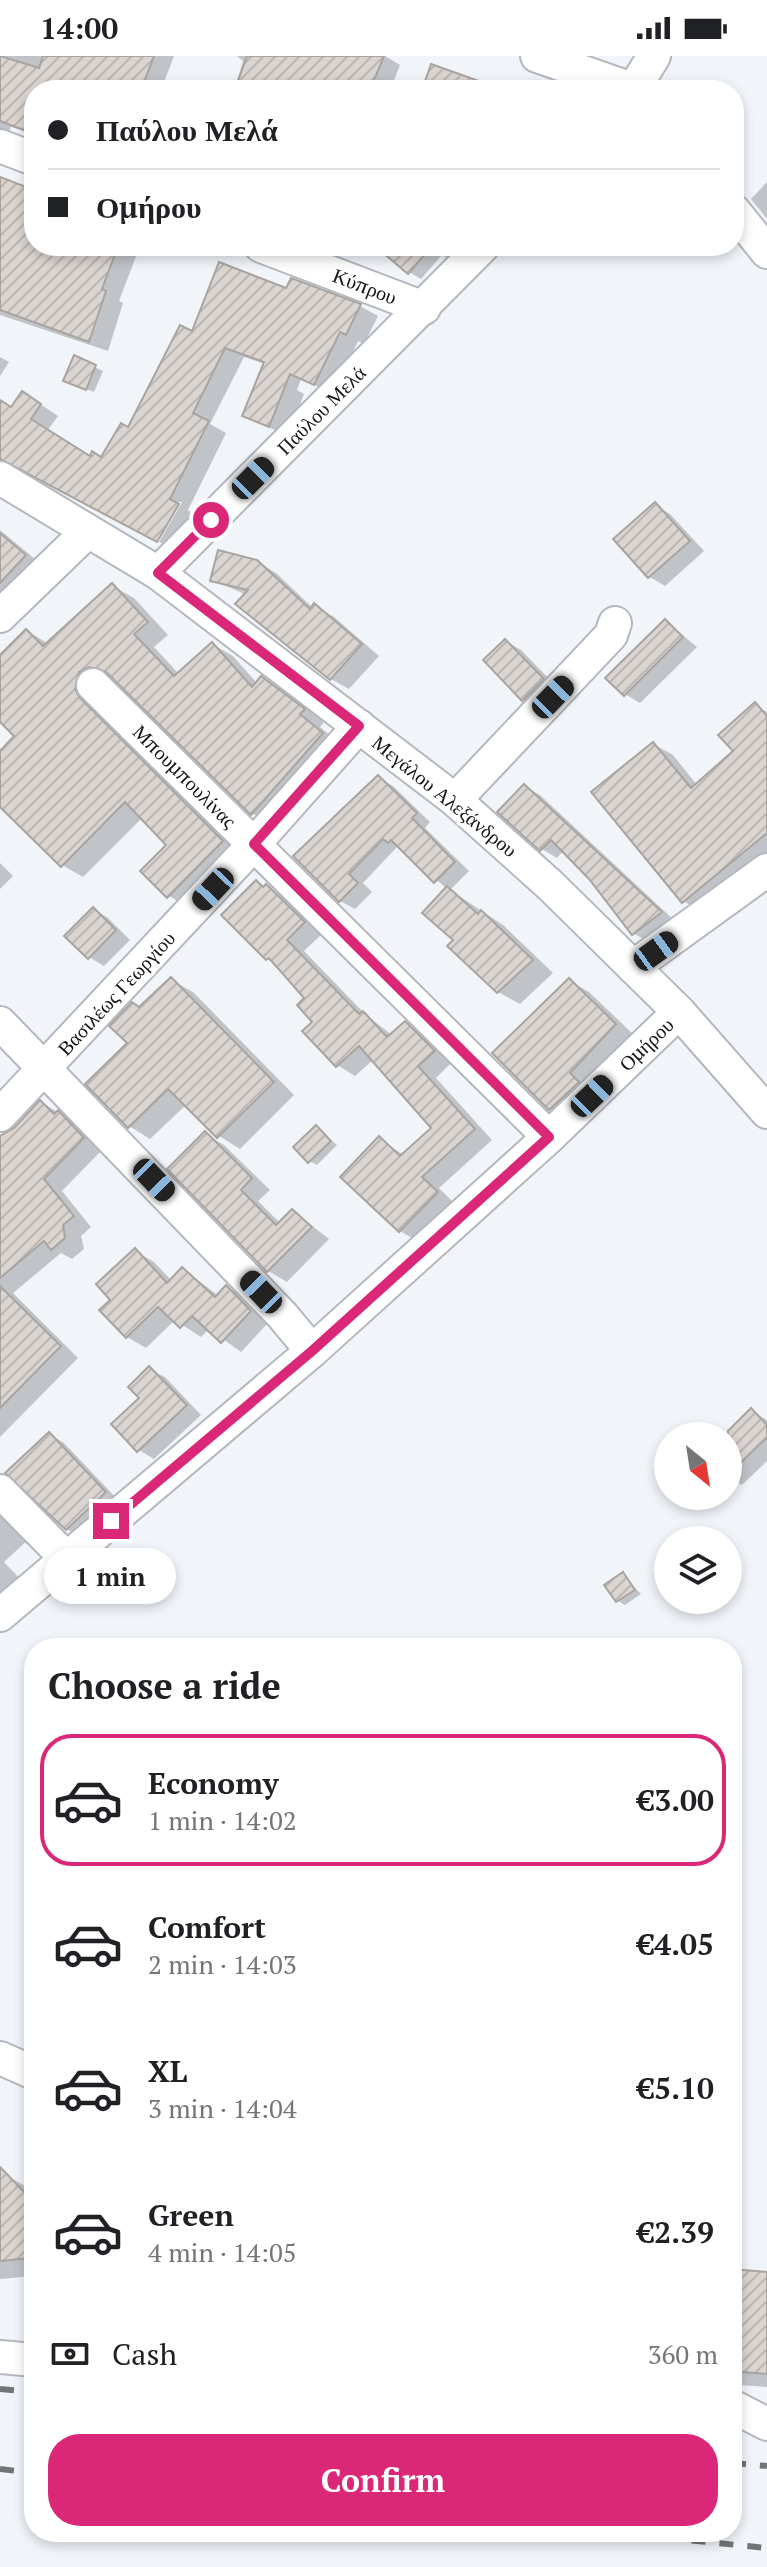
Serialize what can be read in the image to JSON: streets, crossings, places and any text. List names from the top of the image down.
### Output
{
  "streets": {
    "street": [
      "Κύπρου",
      "Παύλου Μελά",
      "Μπουμπουλίνας",
      "Μεγάλου Αλεξάνδρου",
      "Βασιλέως Γεωργίου",
      "Ομήρου"
    ]
  },
  "crossings": [
    ["Κύπρου", "Παύλου Μελά"],
    ["Παύλου Μελά", "Μεγάλου Αλεξάνδρου"],
    ["Μπουμπουλίνας", "Βασιλέως Γεωργίου"],
    ["Μπουμπουλίνας", "Ομήρου"],
    ["Μεγάλου Αλεξάνδρου", "Βασιλέως Γεωργίου"],
    ["Μεγάλου Αλεξάνδρου", "Ομήρου"]
  ],
  "north": "bottom right",
  "page": {
    "status": "14:00",
    "banner": ["Παύλου Μελά", "Ομήρου"],
    "bubble": "1 min",
    "heading": "Choose a ride",
    "list": [
      {
        "name": "Economy",
        "note": "1 min · 14:02",
        "value": "€3.00"
      },
      {
        "name": "Comfort",
        "note": "2 min · 14:03",
        "value": "€4.05"
      },
      {
        "name": "XL",
        "note": "3 min · 14:04",
        "value": "€5.10"
      },
      {
        "name": "Green",
        "note": "4 min · 14:05",
        "value": "€2.39"
      }
    ],
    "pay": ["Cash", "360 m"],
    "buttons": "Confirm"
  }
}
